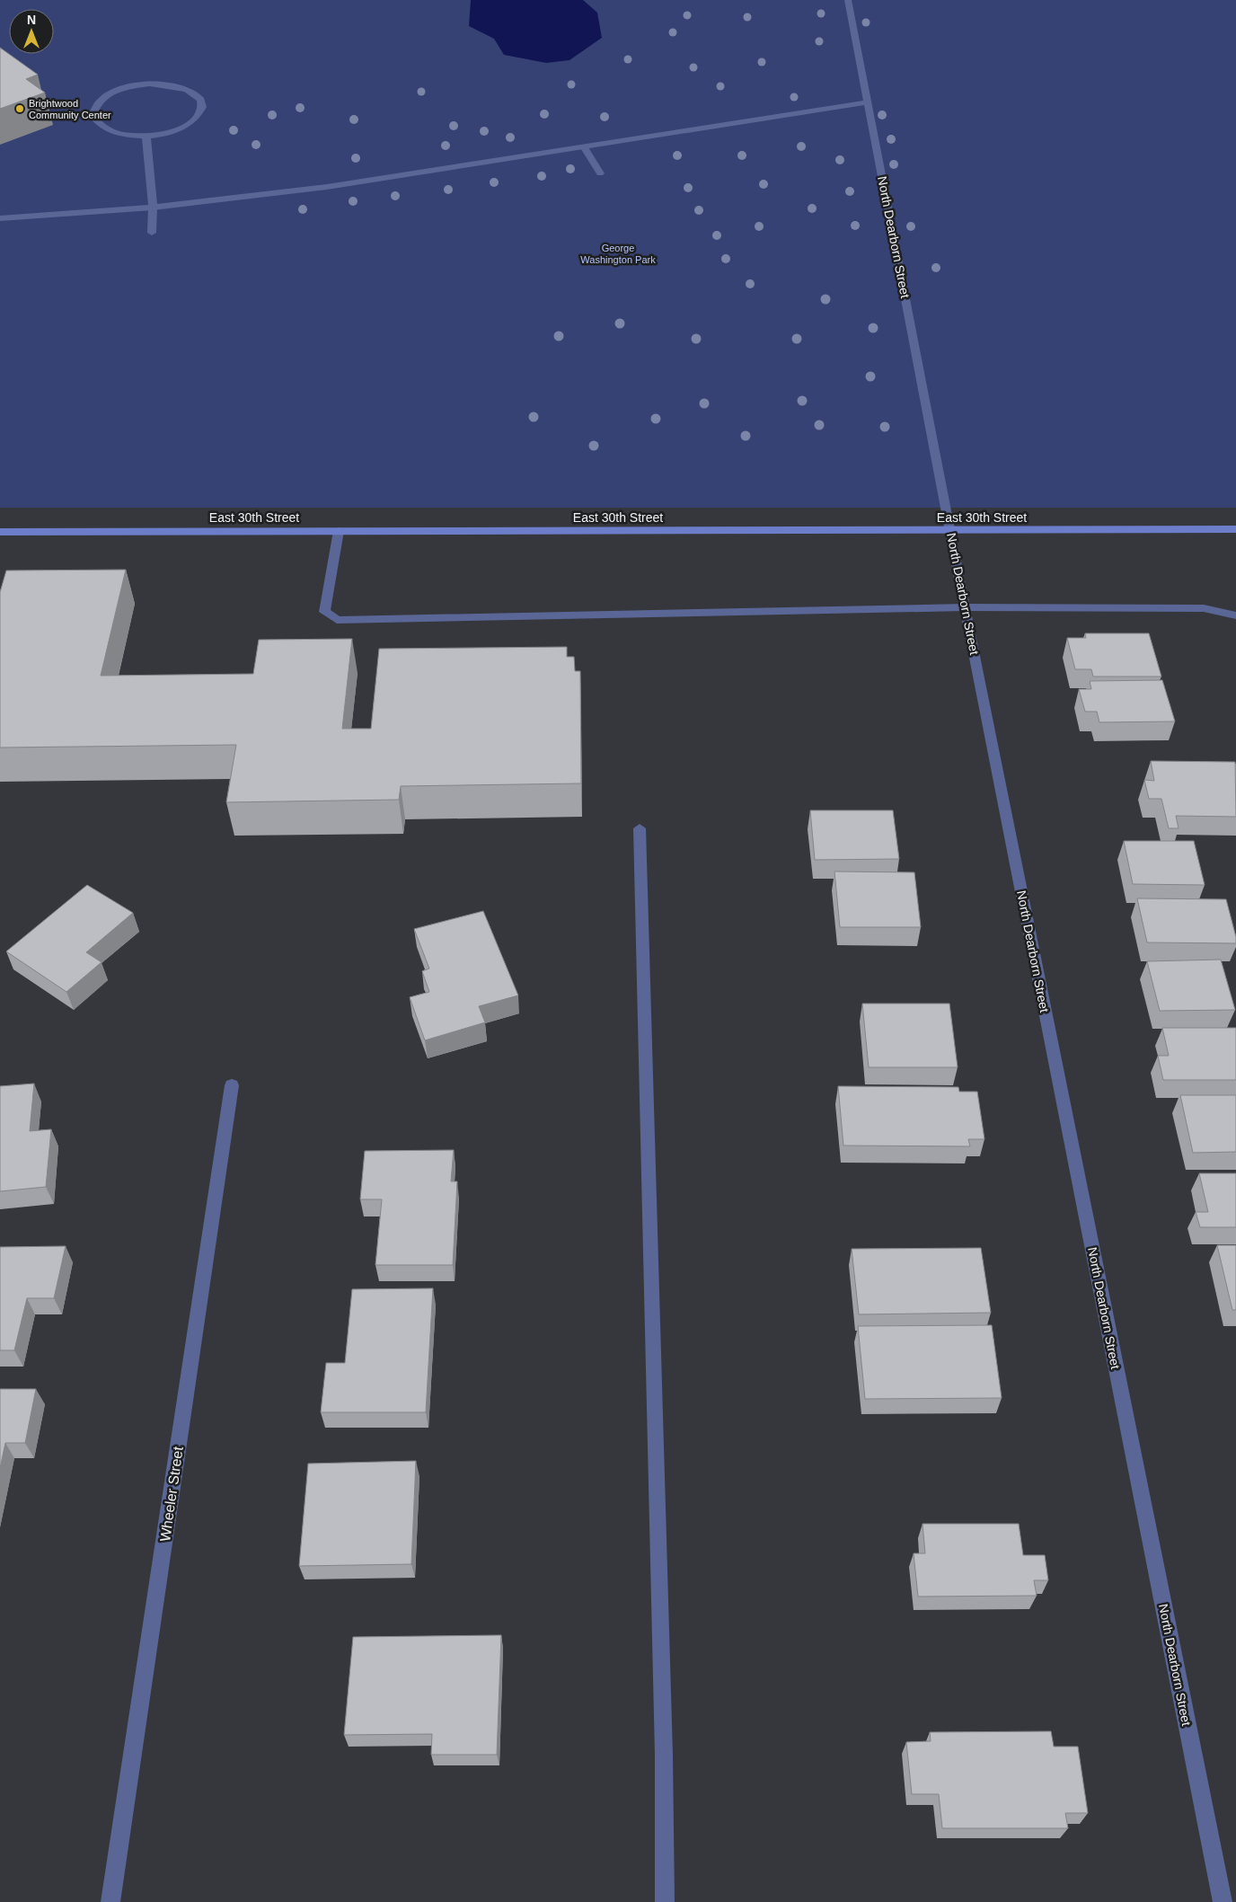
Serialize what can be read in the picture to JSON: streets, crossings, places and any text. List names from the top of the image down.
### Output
{
  "streets": {
    "main road": ["East 30th Street"],
    "street": ["North Dearborn Street", "Wheeler Street"]
  },
  "crossings": [
    ["North Dearborn Street", "East 30th Street"]
  ],
  "parks": ["George Washington Park"],
  "places": ["Brightwood Community Center"],
  "north": "top"
}
